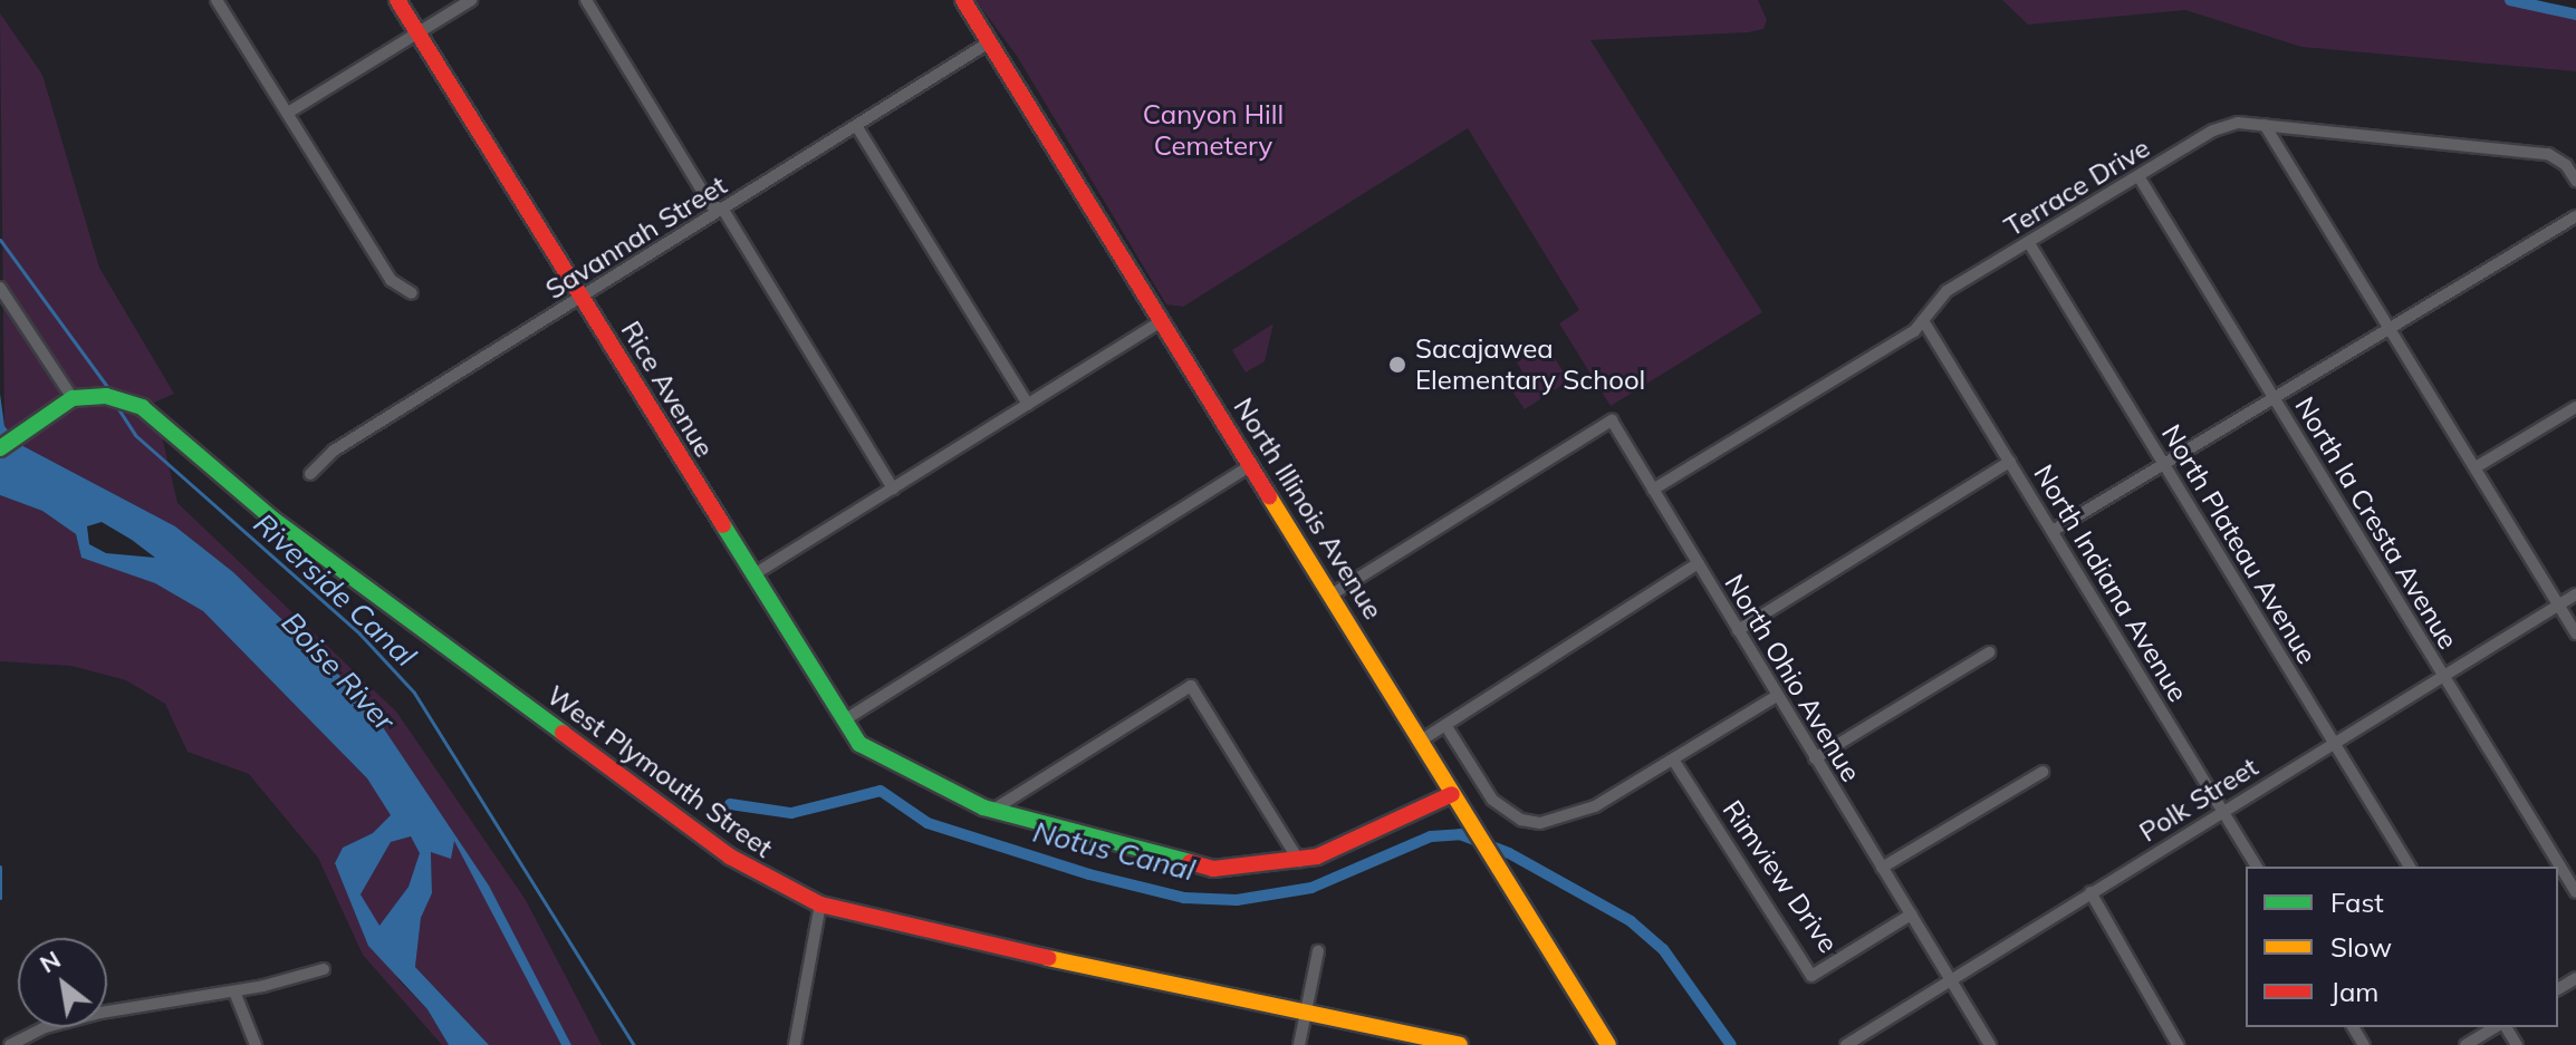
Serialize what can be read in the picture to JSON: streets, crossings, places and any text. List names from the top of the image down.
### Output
{
  "streets": {
    "street": [
      "Terrace Drive",
      "Savannah Street",
      "Rice Avenue",
      "North Illinois Avenue",
      "North la Cresta Avenue",
      "North Plateau Avenue",
      "North Indiana Avenue",
      "North Ohio Avenue",
      "West Plymouth Street",
      "Polk Street",
      "Rimview Drive"
    ]
  },
  "crossings": [
    ["Terrace Drive", "North la Cresta Avenue"],
    ["Terrace Drive", "North Plateau Avenue"],
    ["Terrace Drive", "North Indiana Avenue"],
    ["Terrace Drive", "North Ohio Avenue"],
    ["Savannah Street", "Rice Avenue"],
    ["Savannah Street", "North Illinois Avenue"],
    ["North Illinois Avenue", "North Ohio Avenue"],
    ["North la Cresta Avenue", "Polk Street"],
    ["North Plateau Avenue", "Polk Street"],
    ["North Indiana Avenue", "Polk Street"],
    ["North Ohio Avenue", "Polk Street"],
    ["North Ohio Avenue", "Rimview Drive"]
  ],
  "water": ["Riverside Canal", "Boise River", "Notus Canal"],
  "parks": ["Canyon Hill Cemetery"],
  "places": ["Sacajawea Elementary School"],
  "legend": ["Fast", "Slow", "Jam"],
  "north": "top left"
}
